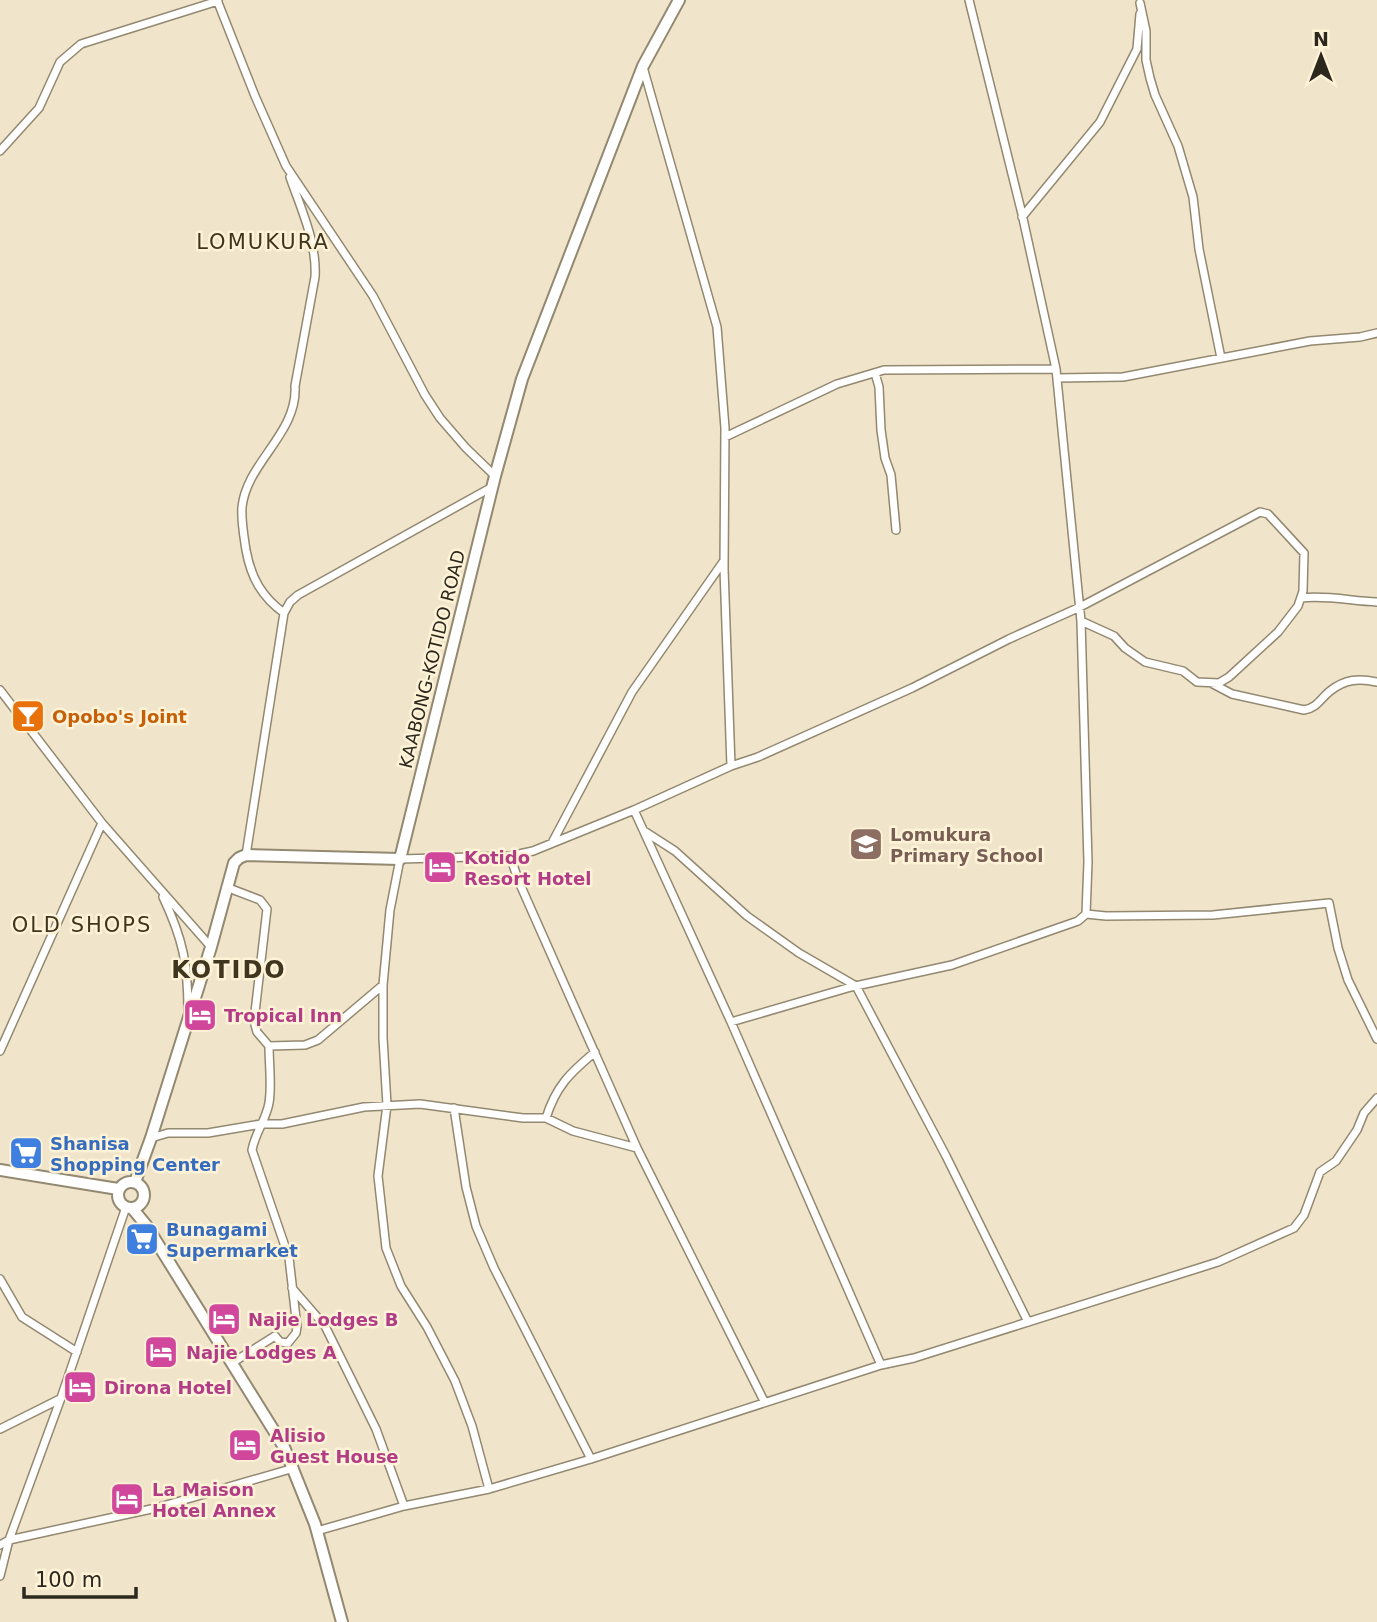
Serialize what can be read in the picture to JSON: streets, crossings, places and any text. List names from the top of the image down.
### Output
{
  "streets": {
    "street": ["KAABONG-KOTIDO ROAD"]
  },
  "districts": ["LOMUKURA", "OLD SHOPS", "KOTIDO"],
  "places": {
    "bar": ["Opobo's Joint"],
    "school or university": ["Lomukura Primary School"],
    "hotel": [
      "Kotido Resort Hotel",
      "Tropical Inn",
      "Najie Lodges B",
      "Najie Lodges A",
      "Dirona Hotel",
      "Alisio Guest House",
      "La Maison Hotel Annex"
    ],
    "supermarket": ["Shanisa Shopping Center", "Bunagami Supermarket"]
  },
  "scale_bar": "100 m",
  "north": "top"
}
